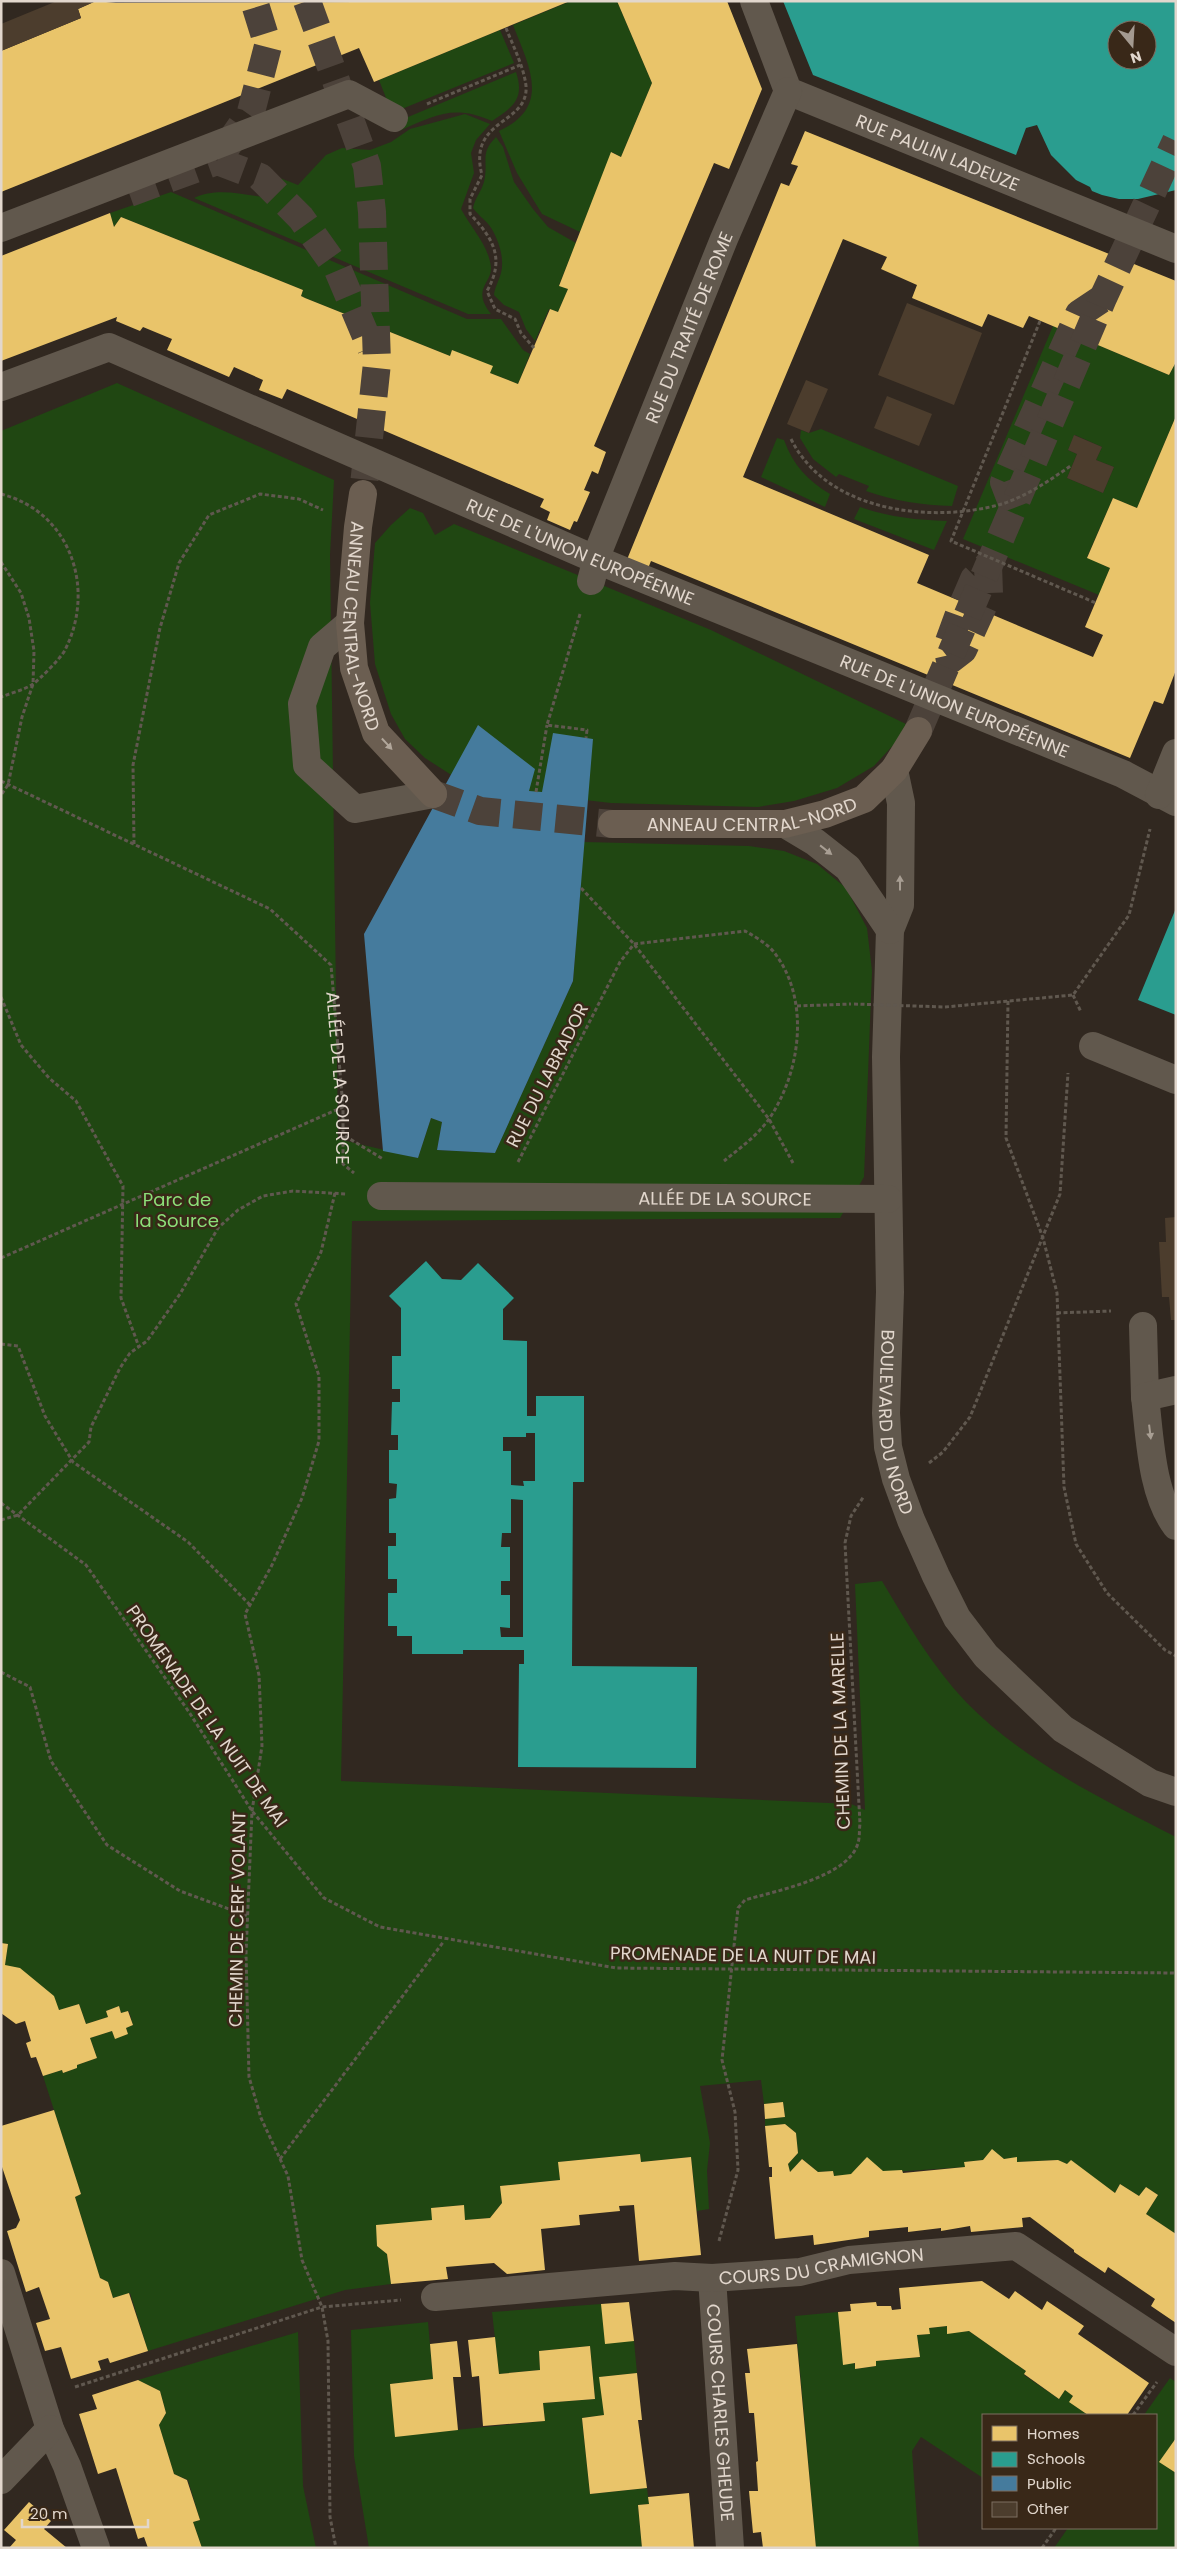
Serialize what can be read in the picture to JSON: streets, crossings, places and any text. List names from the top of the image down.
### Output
{
  "streets": {
    "main road": ["ANNEAU CENTRAL-NORD"],
    "street": [
      "RUE PAULIN LADEUZE",
      "RUE DU TRAITÉ DE ROME",
      "RUE DE L'UNION EUROPÉENNE",
      "ALLÉE DE LA SOURCE",
      "BOULEVARD DU NORD",
      "COURS DU CRAMIGNON",
      "COURS CHARLES GHEUDE"
    ],
    "path": [
      "RUE DU LABRADOR",
      "PROMENADE DE LA NUIT DE MAI",
      "CHEMIN DE LA MARELLE",
      "CHEMIN DE CERF VOLANT"
    ]
  },
  "crossings": [
    ["RUE PAULIN LADEUZE", "RUE DU TRAITÉ DE ROME"],
    ["RUE DU TRAITÉ DE ROME", "RUE DE L'UNION EUROPÉENNE"],
    ["ANNEAU CENTRAL-NORD", "BOULEVARD DU NORD"],
    ["ALLÉE DE LA SOURCE", "BOULEVARD DU NORD"],
    ["BOULEVARD DU NORD", "CHEMIN DE LA MARELLE"],
    ["PROMENADE DE LA NUIT DE MAI", "CHEMIN DE LA MARELLE"],
    ["PROMENADE DE LA NUIT DE MAI", "CHEMIN DE CERF VOLANT"],
    ["CHEMIN DE LA MARELLE", "COURS DU CRAMIGNON"],
    ["CHEMIN DE LA MARELLE", "COURS CHARLES GHEUDE"],
    ["COURS DU CRAMIGNON", "COURS CHARLES GHEUDE"]
  ],
  "parks": ["Parc de la Source"],
  "legend": [
    "Homes",
    "Schools",
    "Public",
    "Other"
  ],
  "scale_bar": "20 m",
  "north": "bottom"
}
